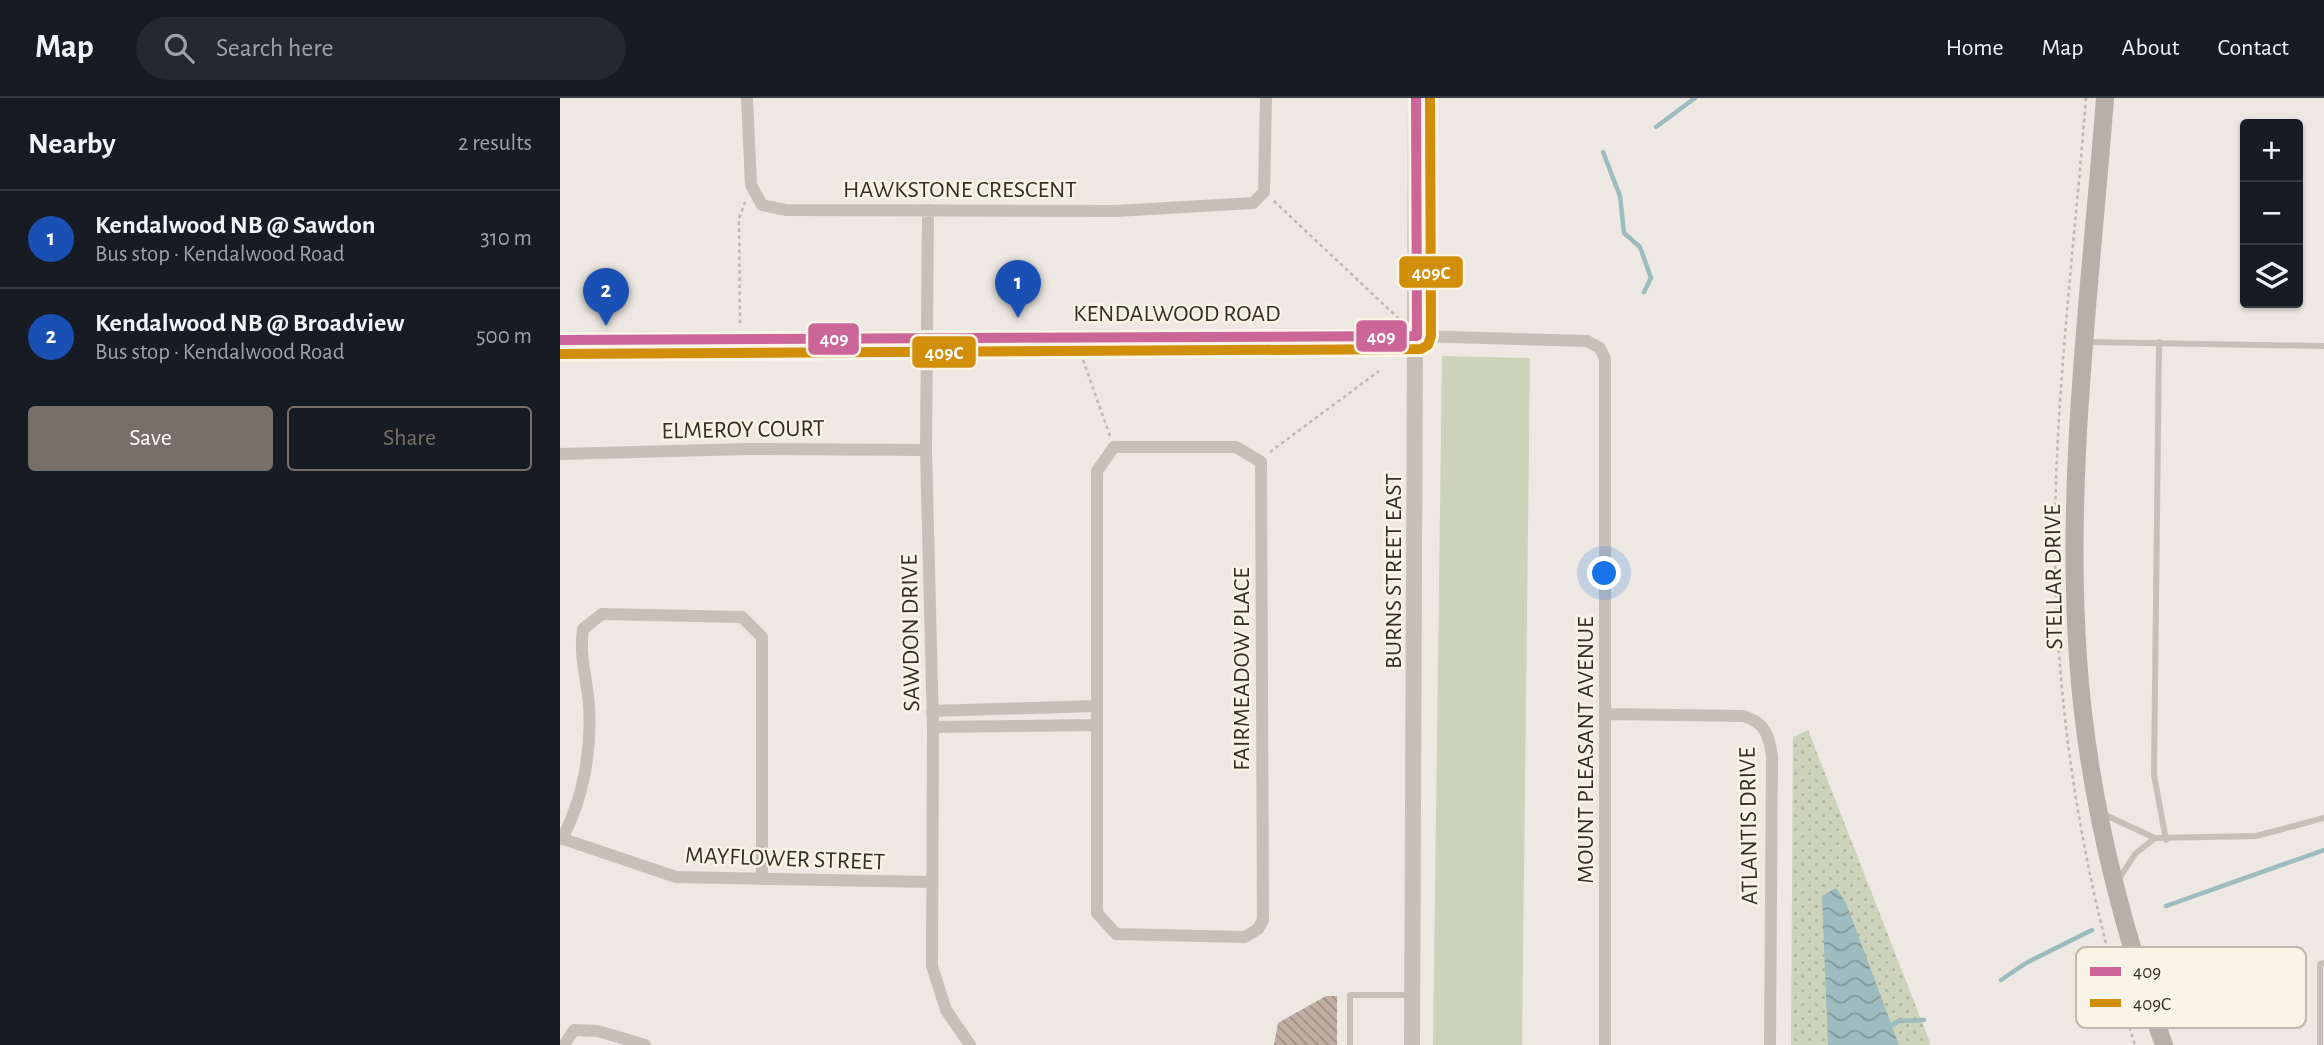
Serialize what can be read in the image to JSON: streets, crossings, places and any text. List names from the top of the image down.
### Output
{
  "streets": {
    "main road": ["STELLAR DRIVE"],
    "street": [
      "HAWKSTONE CRESCENT",
      "KENDALWOOD ROAD",
      "ELMEROY COURT",
      "BURNS STREET EAST",
      "SAWDON DRIVE",
      "FAIRMEADOW PLACE",
      "MOUNT PLEASANT AVENUE",
      "ATLANTIS DRIVE",
      "MAYFLOWER STREET"
    ]
  },
  "crossings": [
    ["HAWKSTONE CRESCENT", "SAWDON DRIVE"],
    ["KENDALWOOD ROAD", "BURNS STREET EAST"],
    ["KENDALWOOD ROAD", "SAWDON DRIVE"],
    ["KENDALWOOD ROAD", "MOUNT PLEASANT AVENUE"],
    ["ELMEROY COURT", "SAWDON DRIVE"],
    ["BURNS STREET EAST", "MOUNT PLEASANT AVENUE"],
    ["SAWDON DRIVE", "MAYFLOWER STREET"],
    ["MOUNT PLEASANT AVENUE", "ATLANTIS DRIVE"]
  ],
  "lines": ["transit line 409", "transit line 409C"],
  "legend": ["409", "409C"],
  "page": {
    "header": "Map",
    "search": "Search here",
    "nav": [
      "Home",
      "Map",
      "About",
      "Contact"
    ],
    "heading": ["Nearby", "2 results"],
    "map_buttons": ["+", "−"],
    "list": [
      {
        "mark": "1",
        "name": "Kendalwood NB @ Sawdon",
        "note": "Bus stop · Kendalwood Road",
        "value": "310 m"
      },
      {
        "mark": "2",
        "name": "Kendalwood NB @ Broadview",
        "note": "Bus stop · Kendalwood Road",
        "value": "500 m"
      }
    ],
    "pins": ["1", "2"],
    "buttons": ["Save", "Share"]
  }
}
